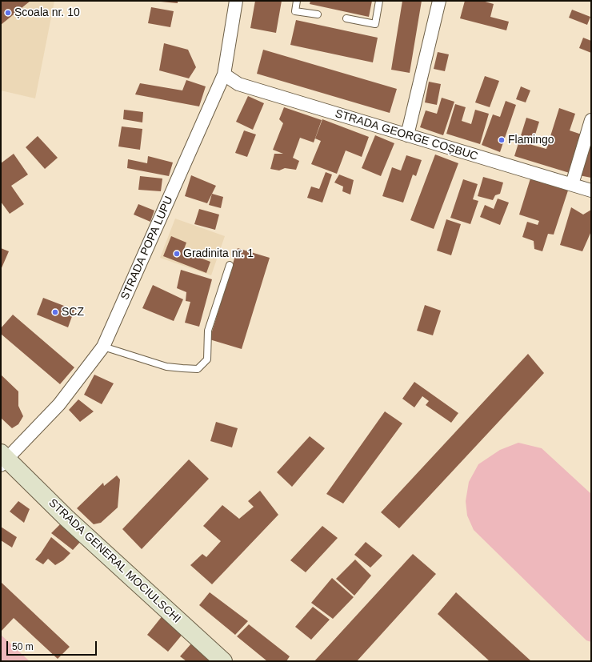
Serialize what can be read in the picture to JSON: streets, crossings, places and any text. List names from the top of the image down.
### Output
{
  "streets": {
    "main road": ["STRADA GENERAL MOCIULSCHI"],
    "street": ["STRADA GEORGE COȘBUC", "STRADA POPA LUPU"]
  },
  "crossings": [
    ["STRADA GEORGE COȘBUC", "STRADA POPA LUPU"],
    ["STRADA POPA LUPU", "STRADA GENERAL MOCIULSCHI"]
  ],
  "places": [
    "Școala nr. 10",
    "Flamingo",
    "Gradinita nr. 1",
    "SCZ"
  ],
  "scale_bar": "50 m"
}
